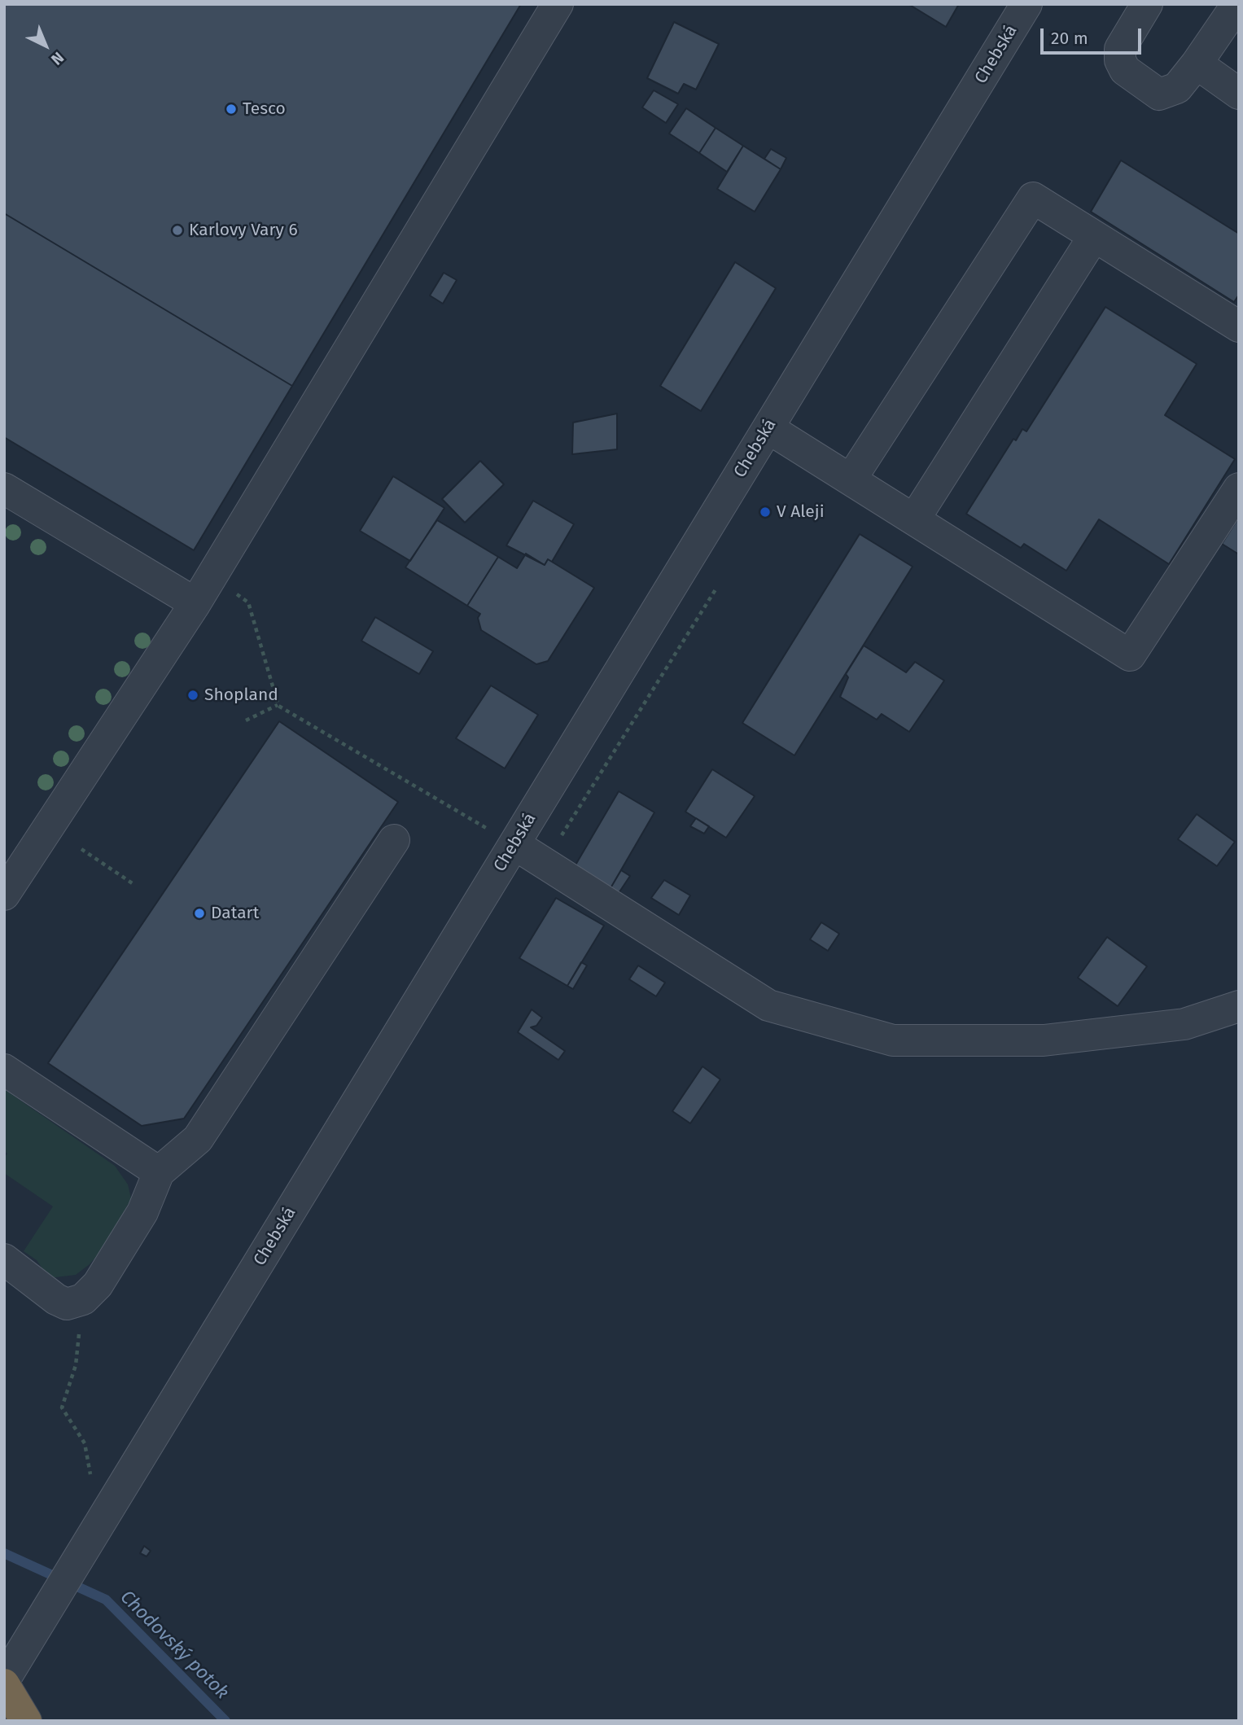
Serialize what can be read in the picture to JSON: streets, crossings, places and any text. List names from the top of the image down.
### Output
{
  "streets": {
    "street": ["Chebská"]
  },
  "water": ["Chodovský potok"],
  "places": [
    "Tesco",
    "Karlovy Vary 6",
    "V Aleji",
    "Shopland",
    "Datart"
  ],
  "scale_bar": "20 m",
  "north": "bottom right"
}
